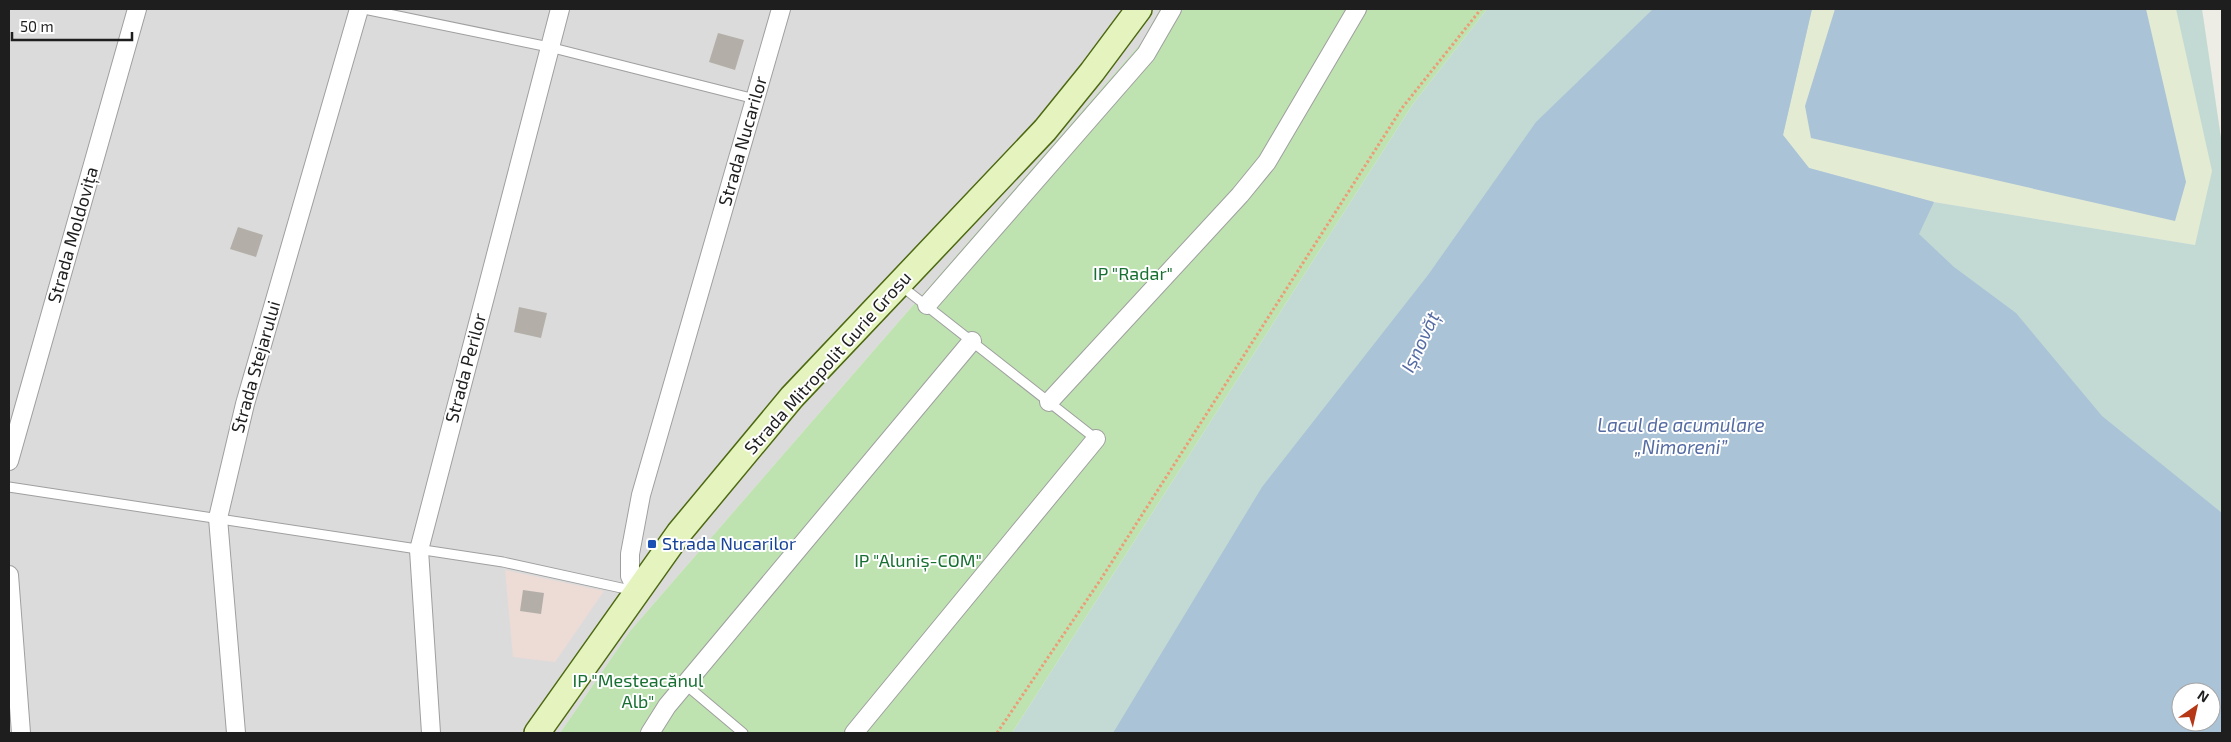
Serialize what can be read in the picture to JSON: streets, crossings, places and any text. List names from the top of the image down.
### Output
{
  "streets": {
    "main road": ["Strada Mitropolit Gurie Grosu"],
    "street": [
      "Strada Nucarilor",
      "Strada Moldovița",
      "Strada Stejarului",
      "Strada Perilor"
    ]
  },
  "crossings": [
    ["Strada Nucarilor", "Strada Mitropolit Gurie Grosu"]
  ],
  "water": ["Ișnovăț", "Lacul de acumulare „Nimoreni”"],
  "parks": ["IP \"Radar\"", "IP \"Aluniș-COM\"", "IP \"Mesteacănul Alb\""],
  "places": {
    "transit": ["Strada Nucarilor"]
  },
  "scale_bar": "50 m",
  "north": "top right"
}
